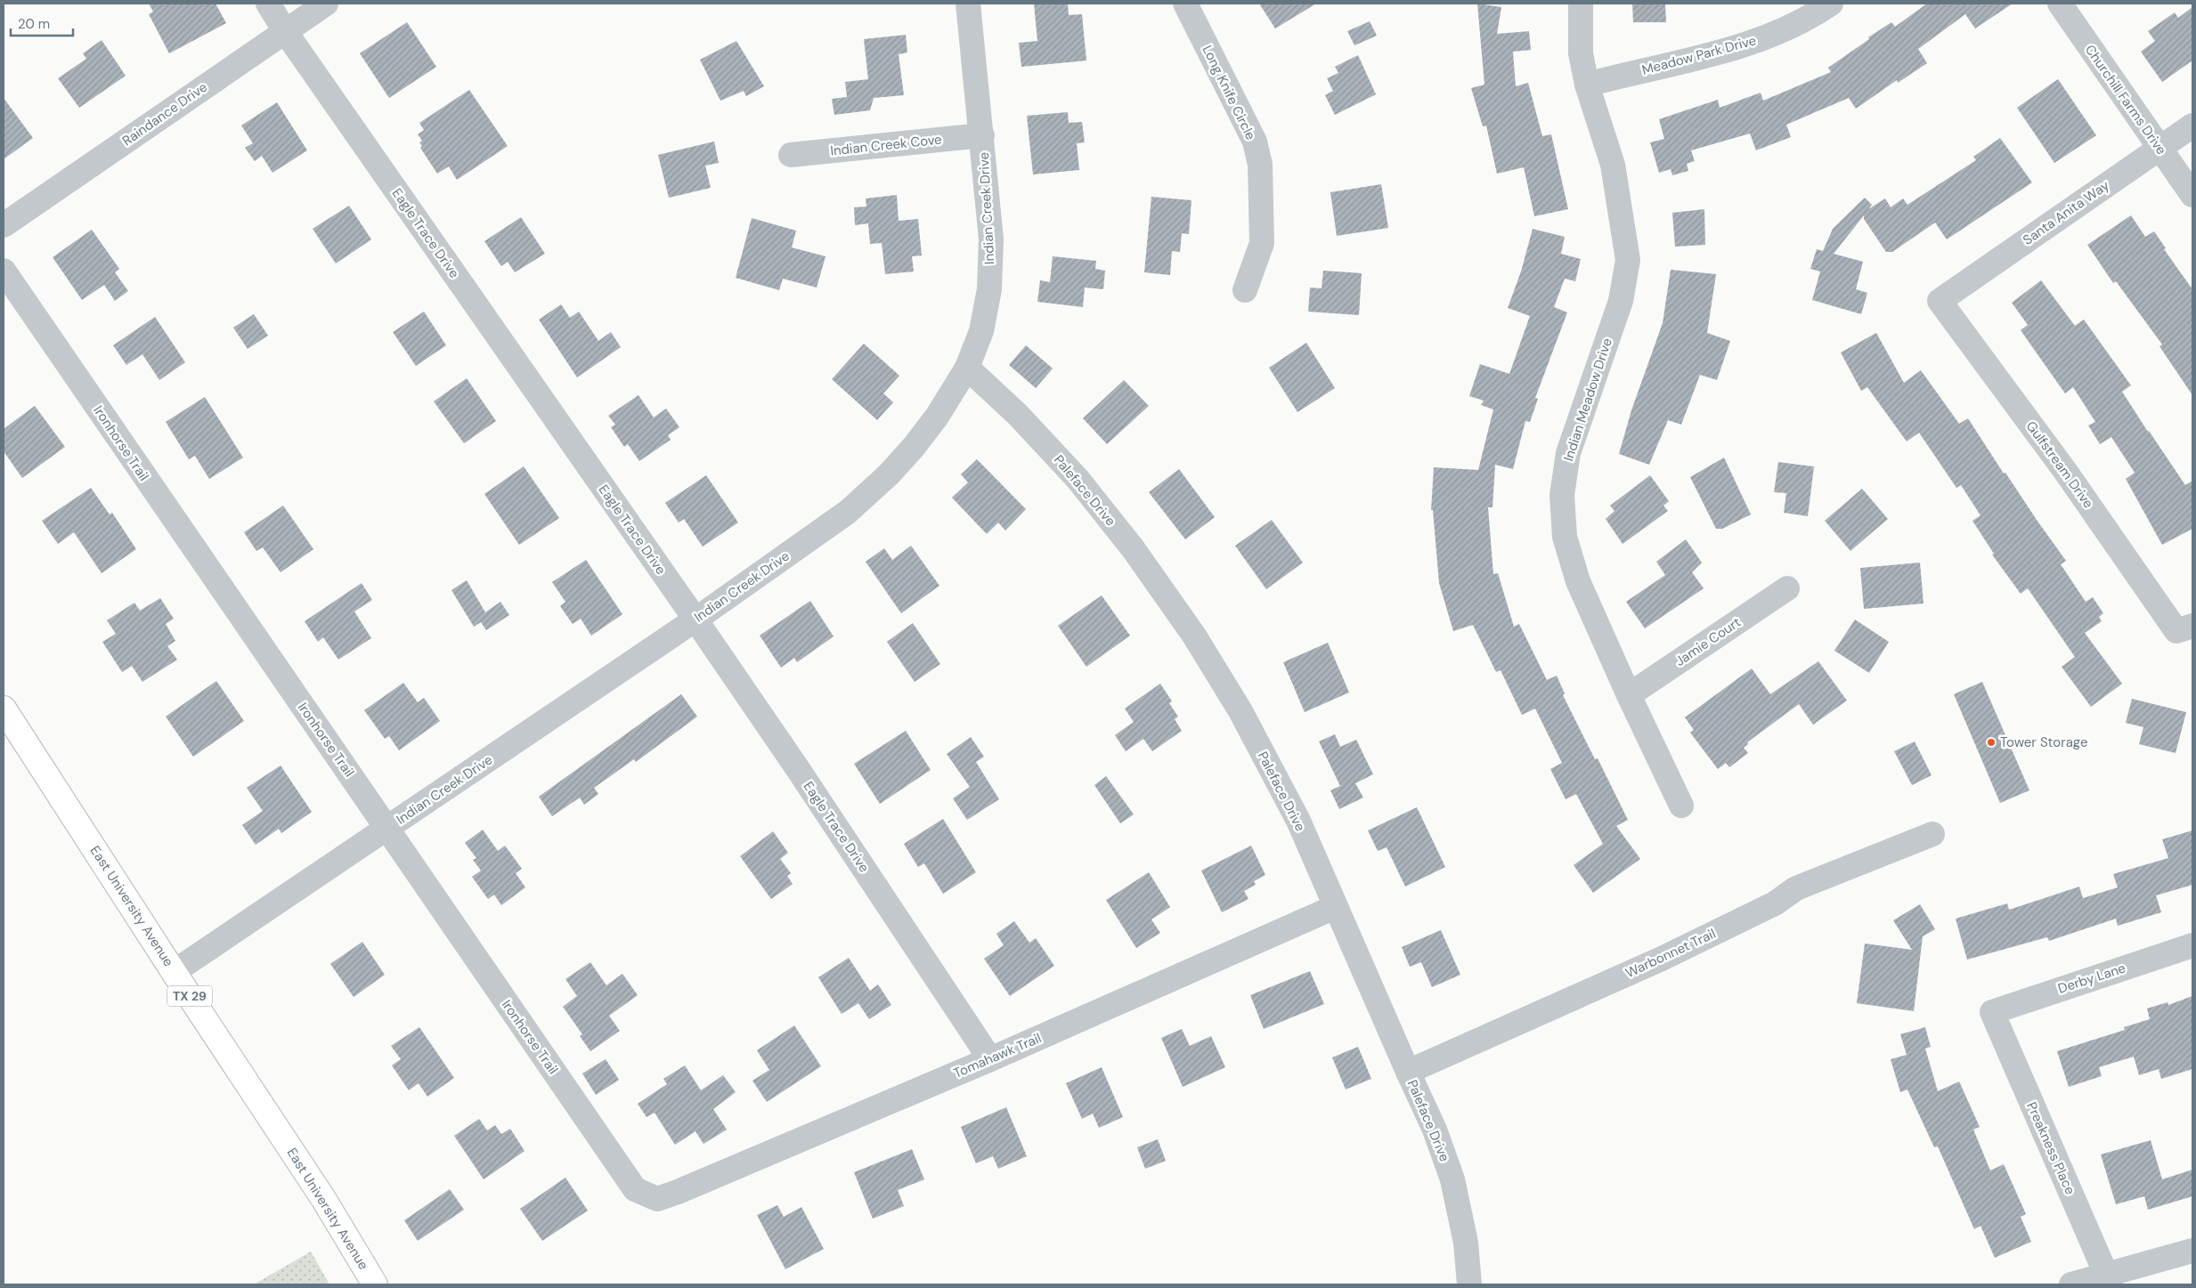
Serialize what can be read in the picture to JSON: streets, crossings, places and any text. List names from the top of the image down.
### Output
{
  "streets": {
    "main road": ["East University Avenue", "TX 29"],
    "street": [
      "Meadow Park Drive",
      "Long Knife Circle",
      "Churchill Farms Drive",
      "Raindance Drive",
      "Indian Creek Cove",
      "Indian Creek Drive",
      "Santa Anita Way",
      "Eagle Trace Drive",
      "Indian Meadow Drive",
      "Ironhorse Trail",
      "Gulfstream Drive",
      "Paleface Drive",
      "Jamie Court",
      "Warbonnet Trail",
      "Derby Lane",
      "Tomahawk Trail",
      "Preakness Place"
    ]
  },
  "crossings": [
    ["Meadow Park Drive", "Indian Meadow Drive"],
    ["Churchill Farms Drive", "Santa Anita Way"],
    ["Raindance Drive", "Eagle Trace Drive"],
    ["Indian Creek Cove", "Indian Creek Drive"],
    ["Indian Creek Drive", "Eagle Trace Drive"],
    ["Indian Creek Drive", "Ironhorse Trail"],
    ["Indian Creek Drive", "Paleface Drive"],
    ["Indian Creek Drive", "East University Avenue"],
    ["Santa Anita Way", "Gulfstream Drive"],
    ["Eagle Trace Drive", "Tomahawk Trail"],
    ["Indian Meadow Drive", "Jamie Court"],
    ["Ironhorse Trail", "Tomahawk Trail"],
    ["Paleface Drive", "Warbonnet Trail"],
    ["Paleface Drive", "Tomahawk Trail"],
    ["Derby Lane", "Preakness Place"]
  ],
  "places": ["Tower Storage"],
  "scale_bar": "20 m"
}
